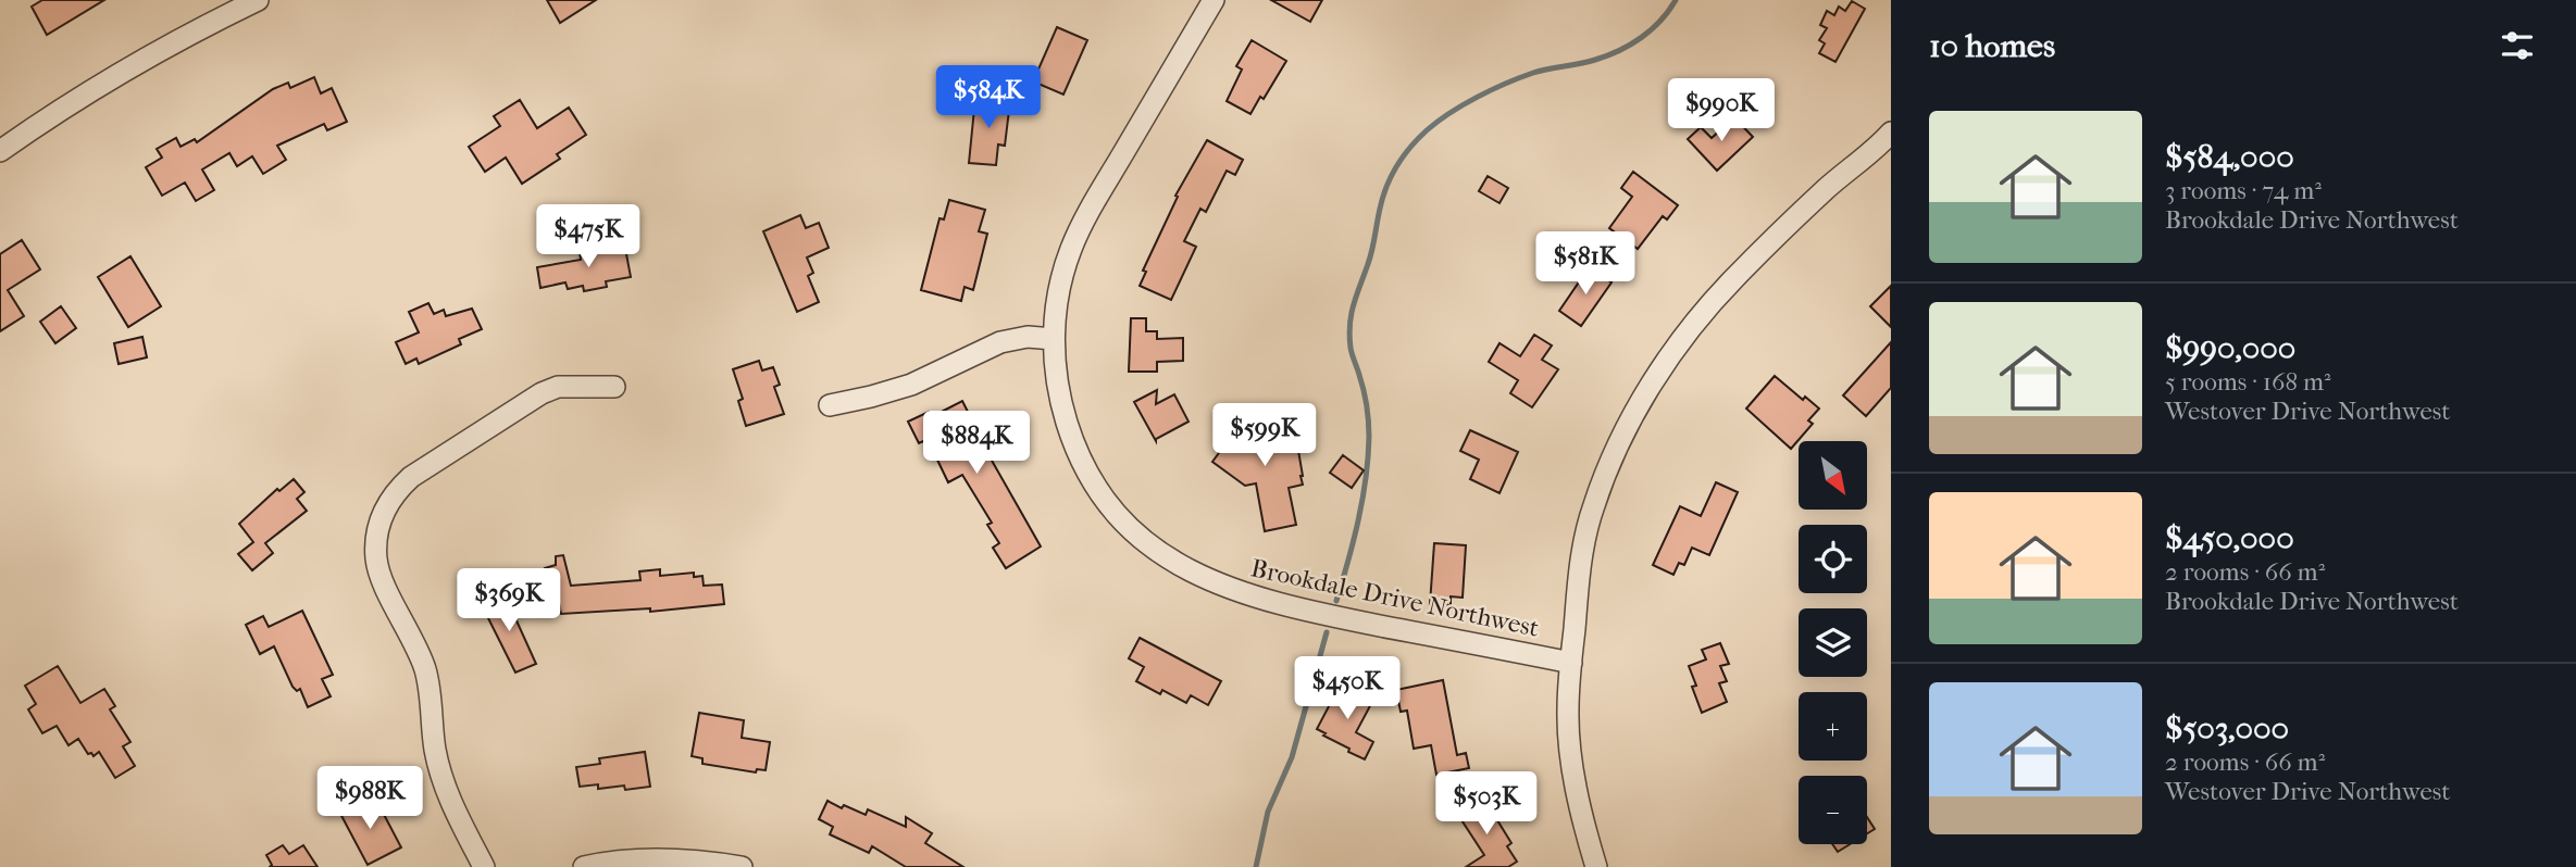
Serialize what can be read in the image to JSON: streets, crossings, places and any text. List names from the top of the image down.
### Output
{
  "streets": {
    "street": ["Brookdale Drive Northwest"]
  },
  "north": "bottom right",
  "page": {
    "heading": "10 homes",
    "price": [
      "$584K",
      "$990K",
      "$475K",
      "$581K",
      "$599K",
      "$884K",
      "$369K",
      "$450K",
      "$988K",
      "$503K"
    ],
    "list": [
      {
        "name": "$584,000",
        "note": "3 rooms · 74 m² · Brookdale Drive Northwest"
      },
      {
        "name": "$990,000",
        "note": "5 rooms · 168 m² · Westover Drive Northwest"
      },
      {
        "name": "$450,000",
        "note": "2 rooms · 66 m² · Brookdale Drive Northwest"
      },
      {
        "name": "$503,000",
        "note": "2 rooms · 66 m² · Westover Drive Northwest"
      }
    ],
    "map_buttons": ["+", "−"]
  }
}
